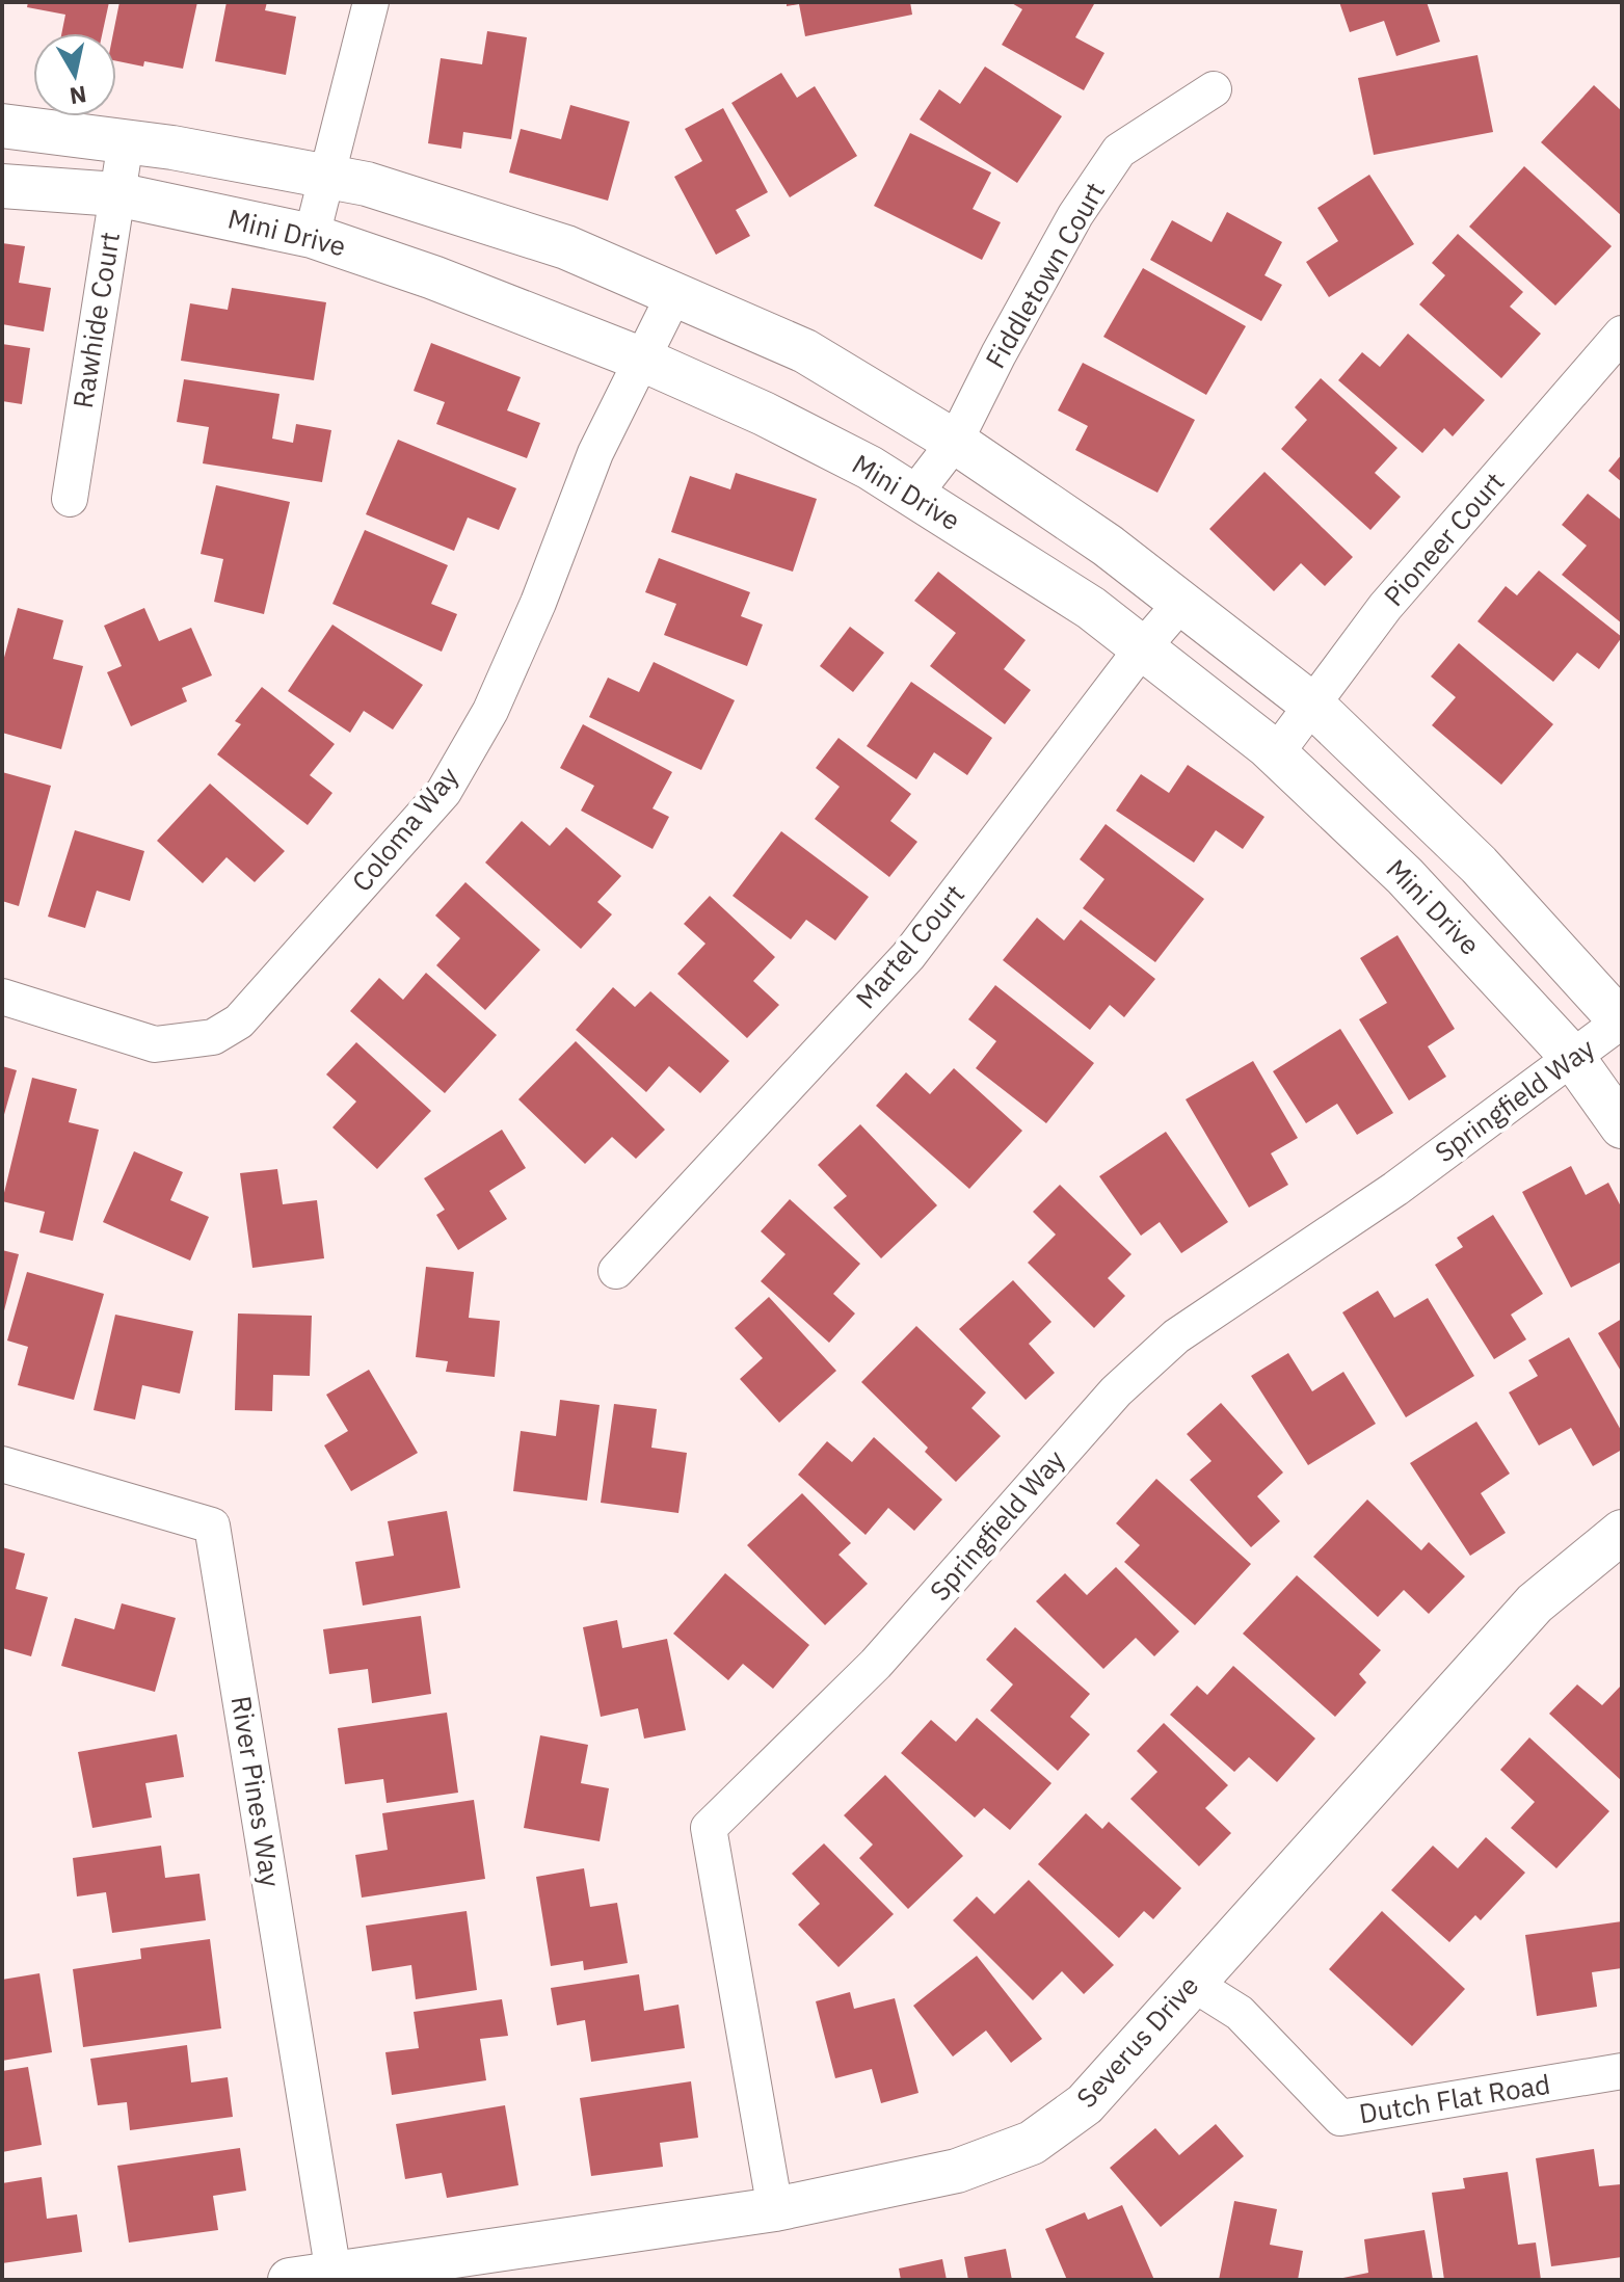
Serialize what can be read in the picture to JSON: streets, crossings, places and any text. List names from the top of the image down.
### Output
{
  "streets": {
    "street": [
      "Mini Drive",
      "Fiddletown Court",
      "Rawhide Court",
      "Pioneer Court",
      "Coloma Way",
      "Martel Court",
      "Springfield Way",
      "River Pines Way",
      "Severus Drive",
      "Dutch Flat Road"
    ]
  },
  "crossings": [
    ["Mini Drive", "Fiddletown Court"],
    ["Mini Drive", "Rawhide Court"],
    ["Mini Drive", "Pioneer Court"],
    ["Mini Drive", "Coloma Way"],
    ["Mini Drive", "Martel Court"],
    ["Mini Drive", "Springfield Way"],
    ["Springfield Way", "Severus Drive"],
    ["River Pines Way", "Severus Drive"],
    ["Severus Drive", "Dutch Flat Road"]
  ],
  "north": "bottom"
}
